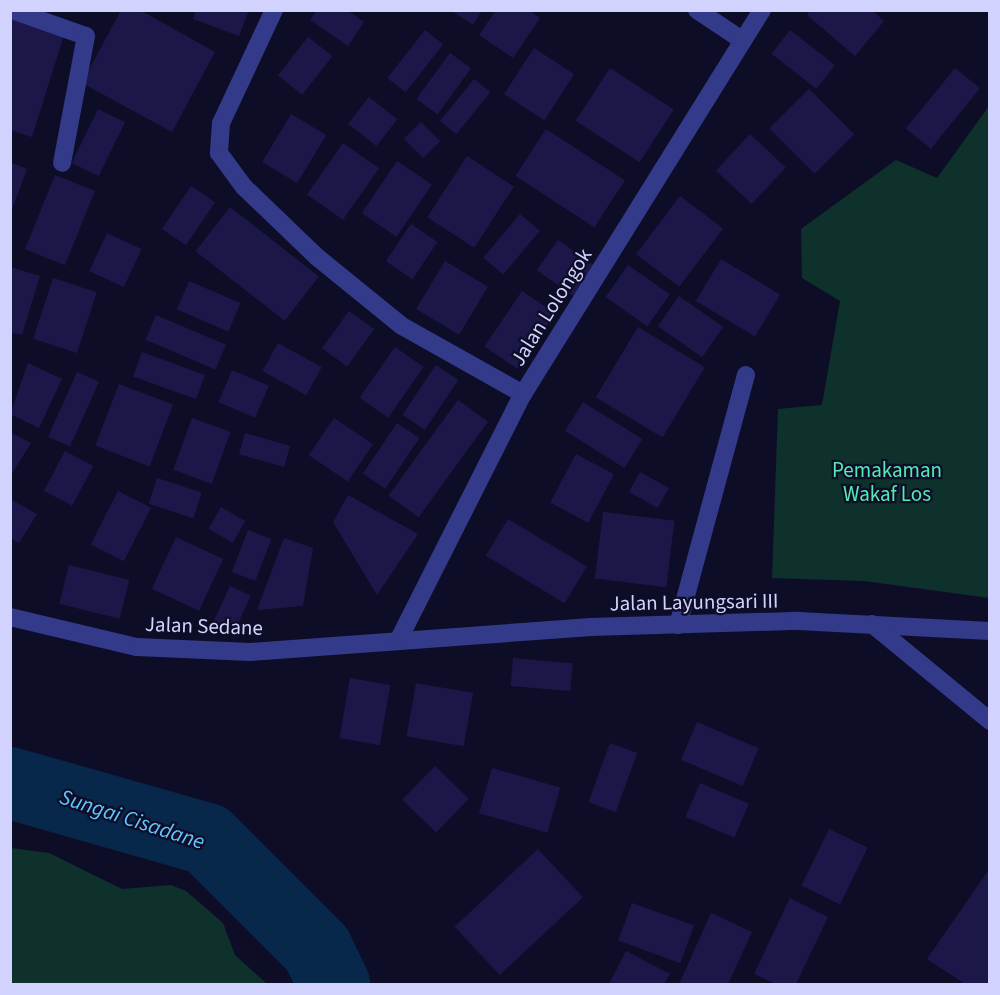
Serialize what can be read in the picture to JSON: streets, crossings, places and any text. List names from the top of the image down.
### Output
{
  "streets": {
    "street": ["Jalan Lolongok", "Jalan Layungsari III", "Jalan Sedane"]
  },
  "crossings": [
    ["Jalan Lolongok", "Jalan Layungsari III"],
    ["Jalan Lolongok", "Jalan Sedane"],
    ["Jalan Layungsari III", "Jalan Sedane"]
  ],
  "water": ["Sungai Cisadane"],
  "parks": ["Pemakaman Wakaf Los"]
}
